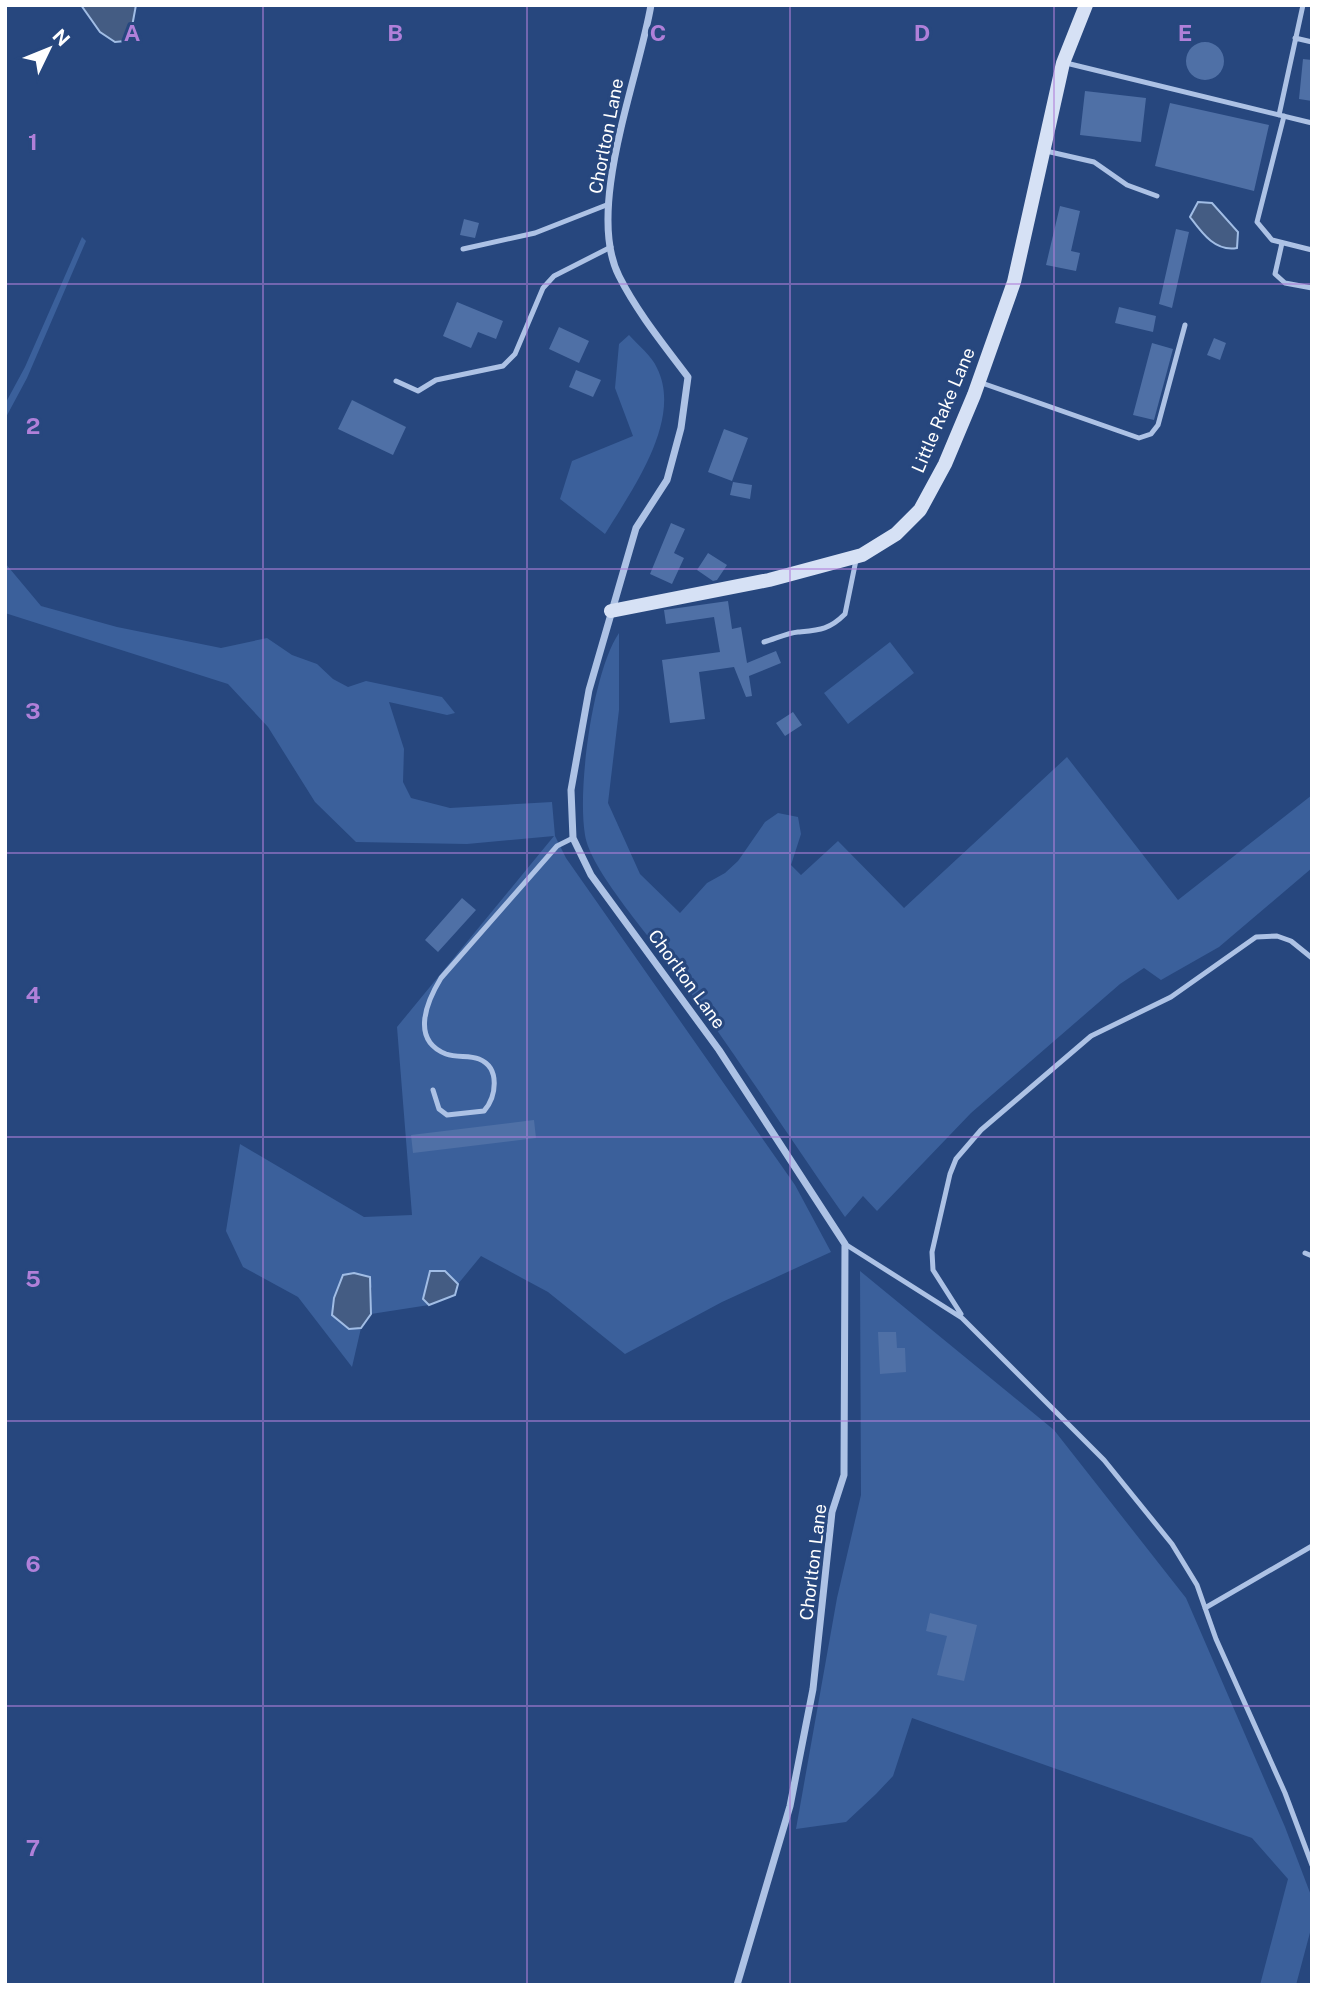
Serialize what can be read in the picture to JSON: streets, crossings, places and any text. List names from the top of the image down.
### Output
{
  "streets": {
    "street": ["Chorlton Lane", "Little Rake Lane"]
  },
  "crossings": [
    ["Chorlton Lane", "Little Rake Lane"]
  ],
  "north": "top right",
  "grid": {
    "columns": [
      "A",
      "B",
      "C",
      "D",
      "E"
    ],
    "rows": [
      "1",
      "2",
      "3",
      "4",
      "5",
      "6",
      "7"
    ]
  }
}
